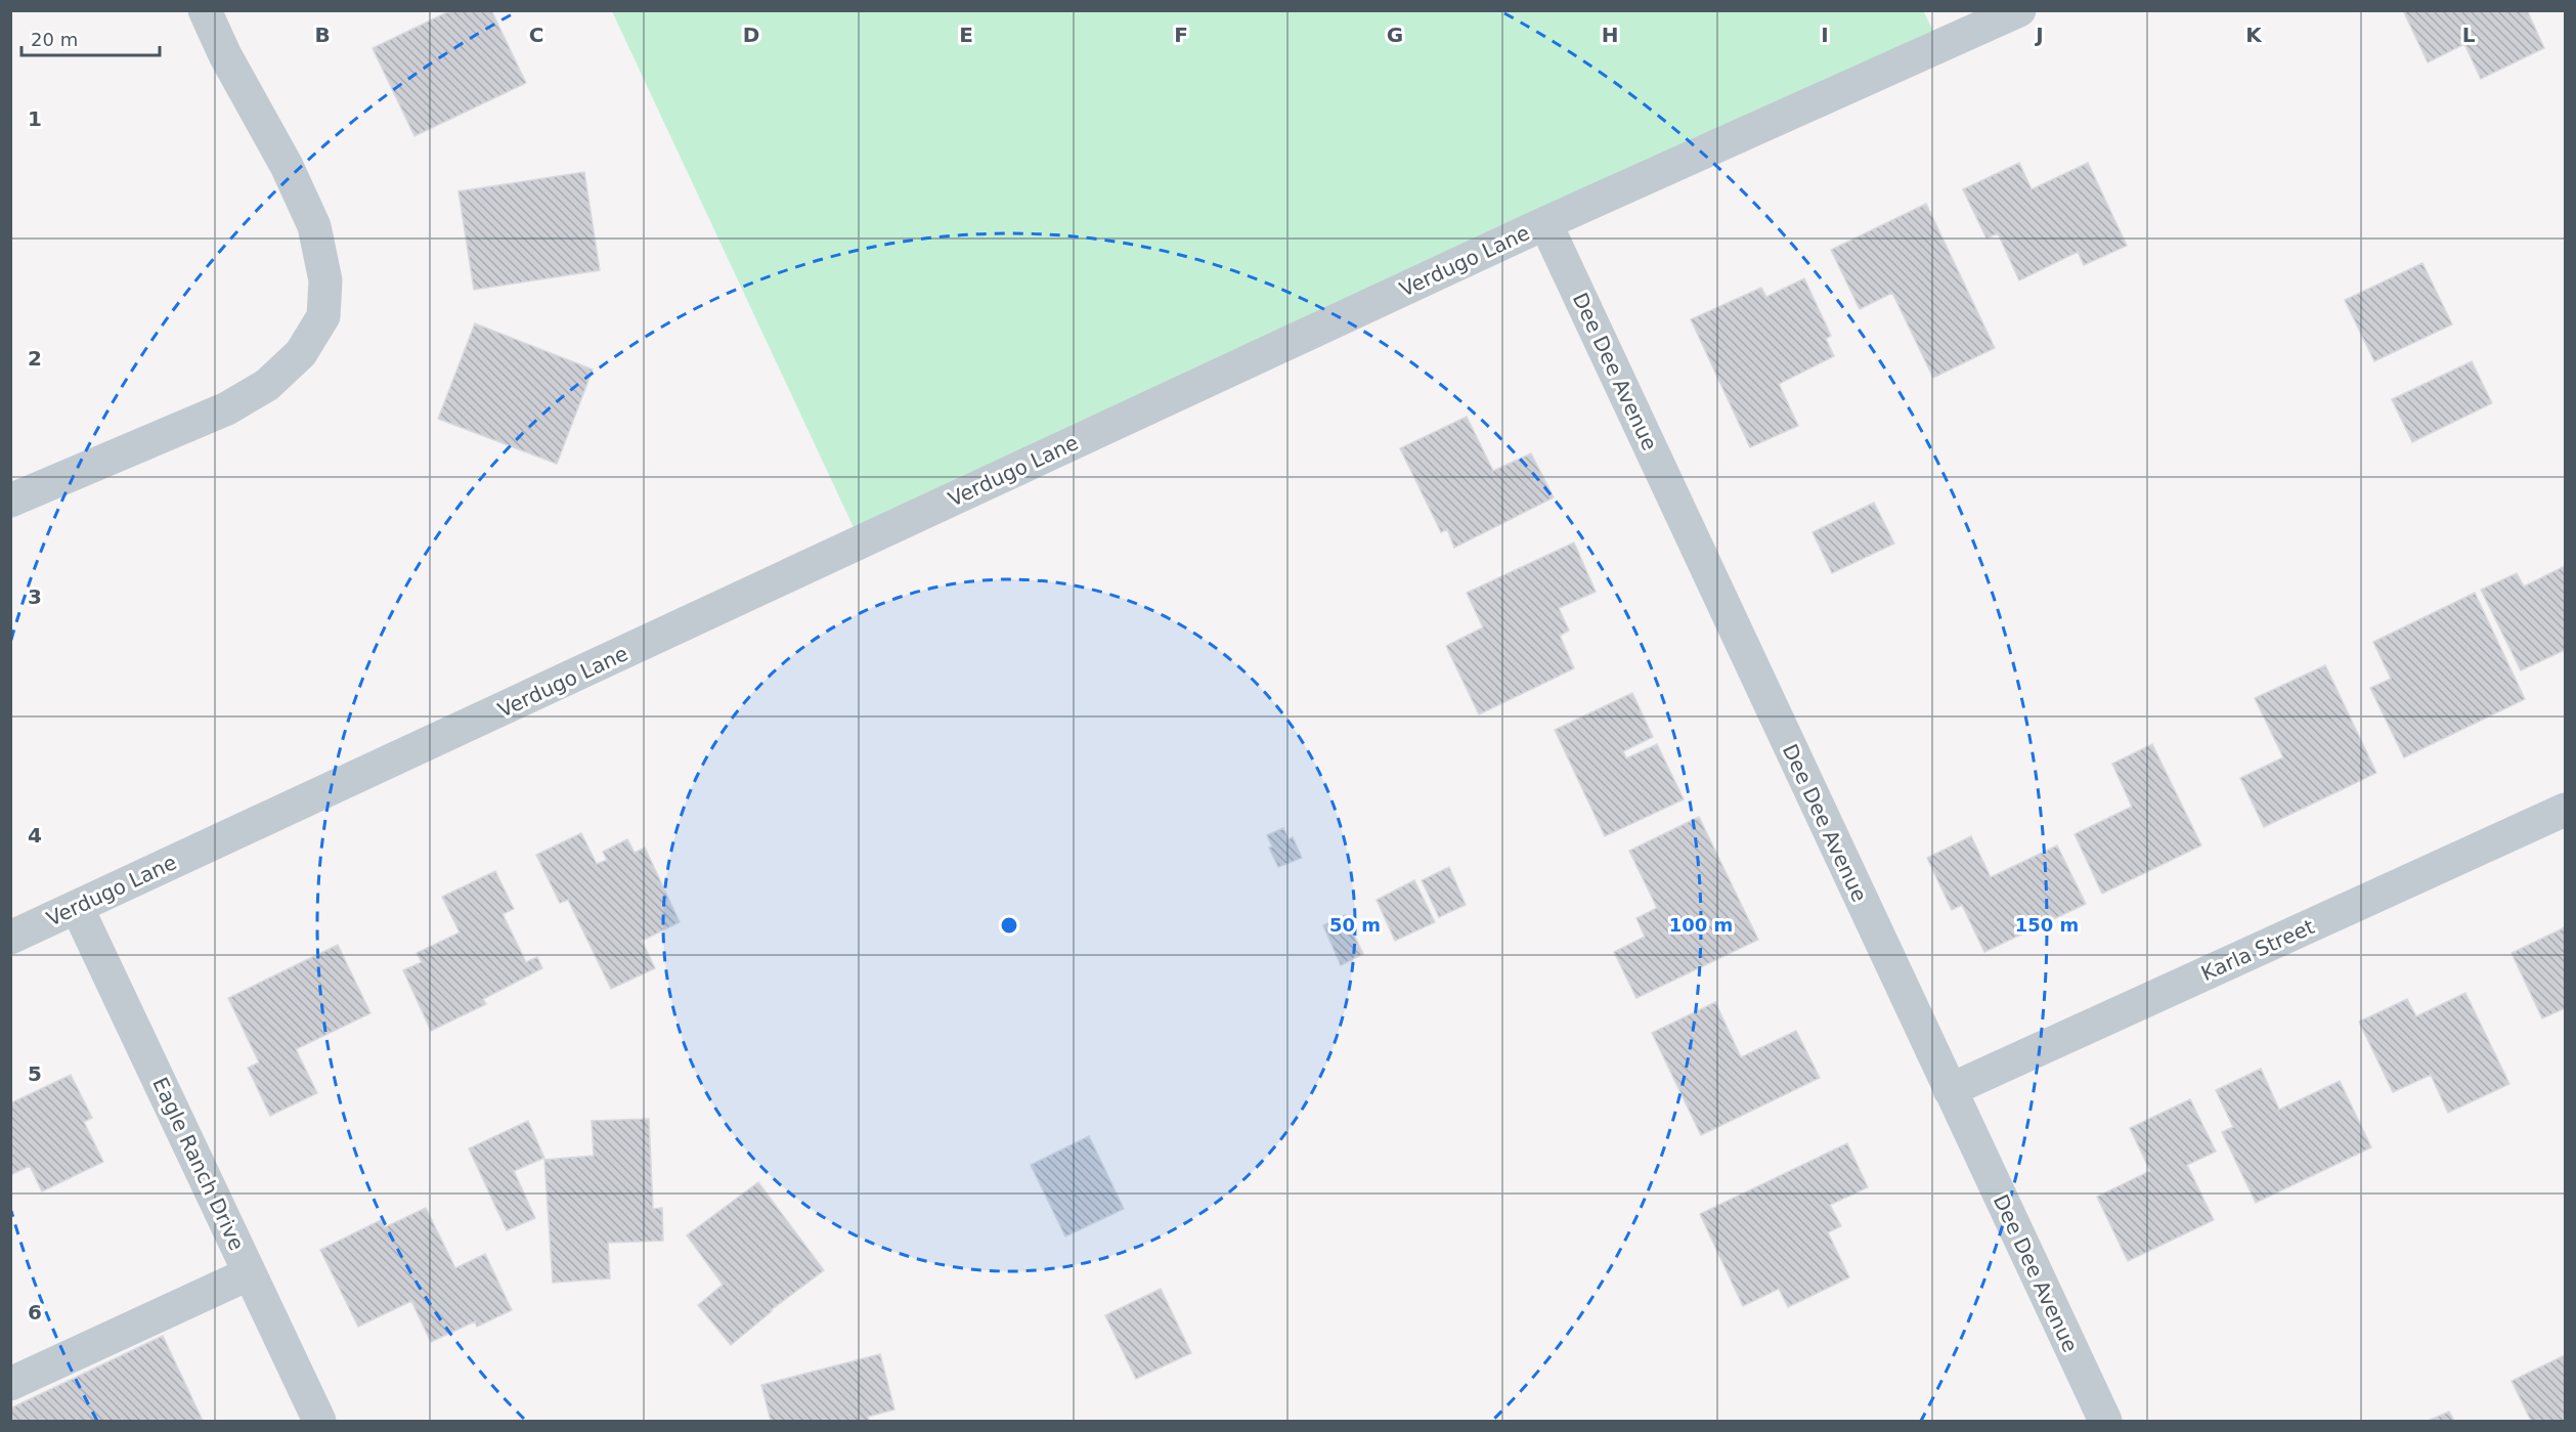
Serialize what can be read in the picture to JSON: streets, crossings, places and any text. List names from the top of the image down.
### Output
{
  "streets": {
    "street": [
      "Verdugo Lane",
      "Dee Dee Avenue",
      "Karla Street",
      "Eagle Ranch Drive"
    ]
  },
  "crossings": [
    ["Verdugo Lane", "Dee Dee Avenue"],
    ["Verdugo Lane", "Eagle Ranch Drive"],
    ["Dee Dee Avenue", "Karla Street"]
  ],
  "scale_bar": "20 m",
  "grid": {
    "columns": [
      "B",
      "C",
      "D",
      "E",
      "F",
      "G",
      "H",
      "I",
      "J",
      "K",
      "L"
    ],
    "rows": [
      "1",
      "2",
      "3",
      "4",
      "5",
      "6"
    ]
  },
  "rings": ["50 m", "100 m", "150 m"]
}
